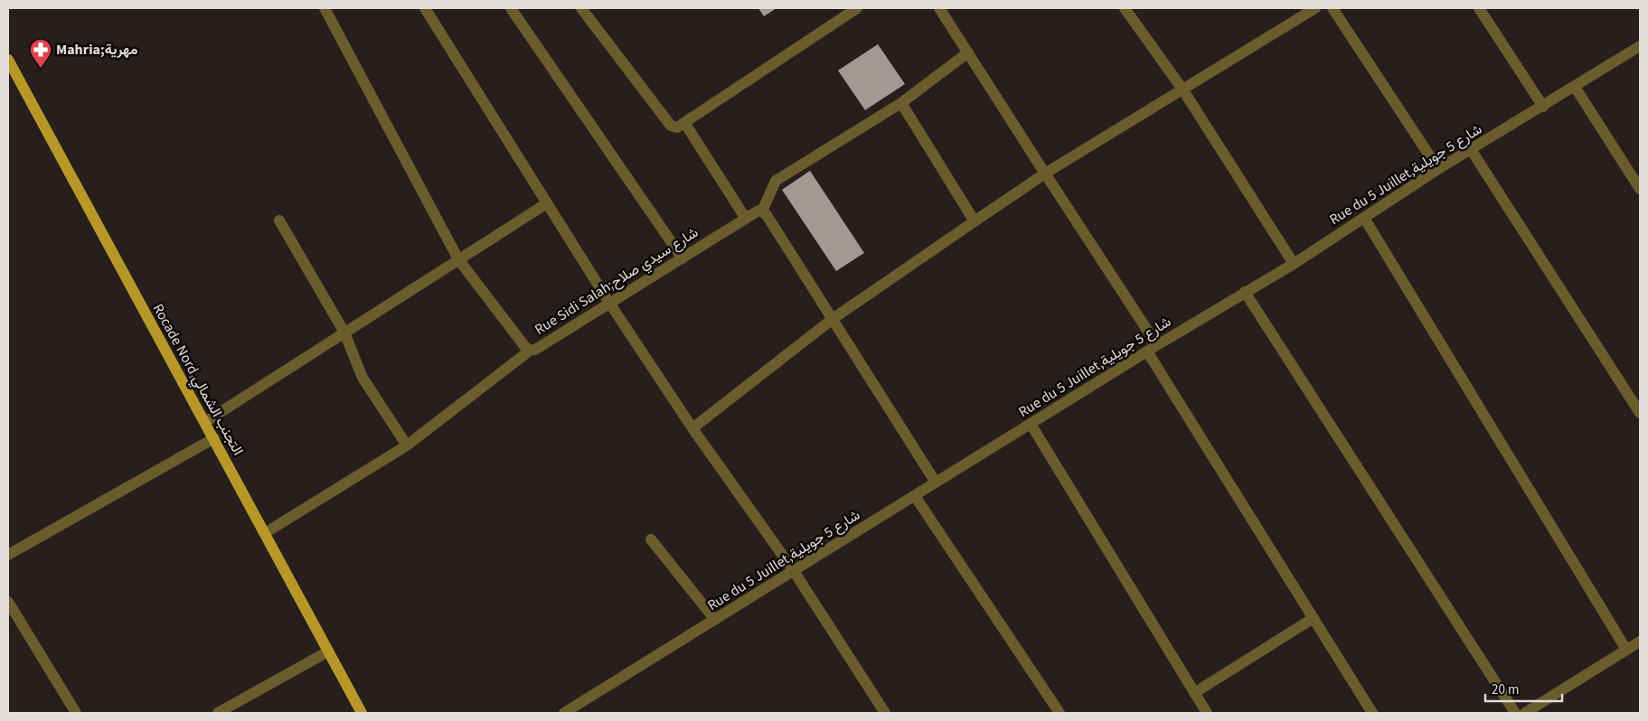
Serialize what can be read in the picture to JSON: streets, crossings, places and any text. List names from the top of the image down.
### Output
{
  "streets": {
    "main road": ["Rocade Nord,التجنب الشمالي"],
    "street": ["Rue du 5 Juillet,شارع 5 جويلية", "Rue Sidi Salah;شارع سيدي صلاح"]
  },
  "places": {
    "pharmacy": ["Mahria;مهرية"]
  },
  "scale_bar": "20 m"
}
